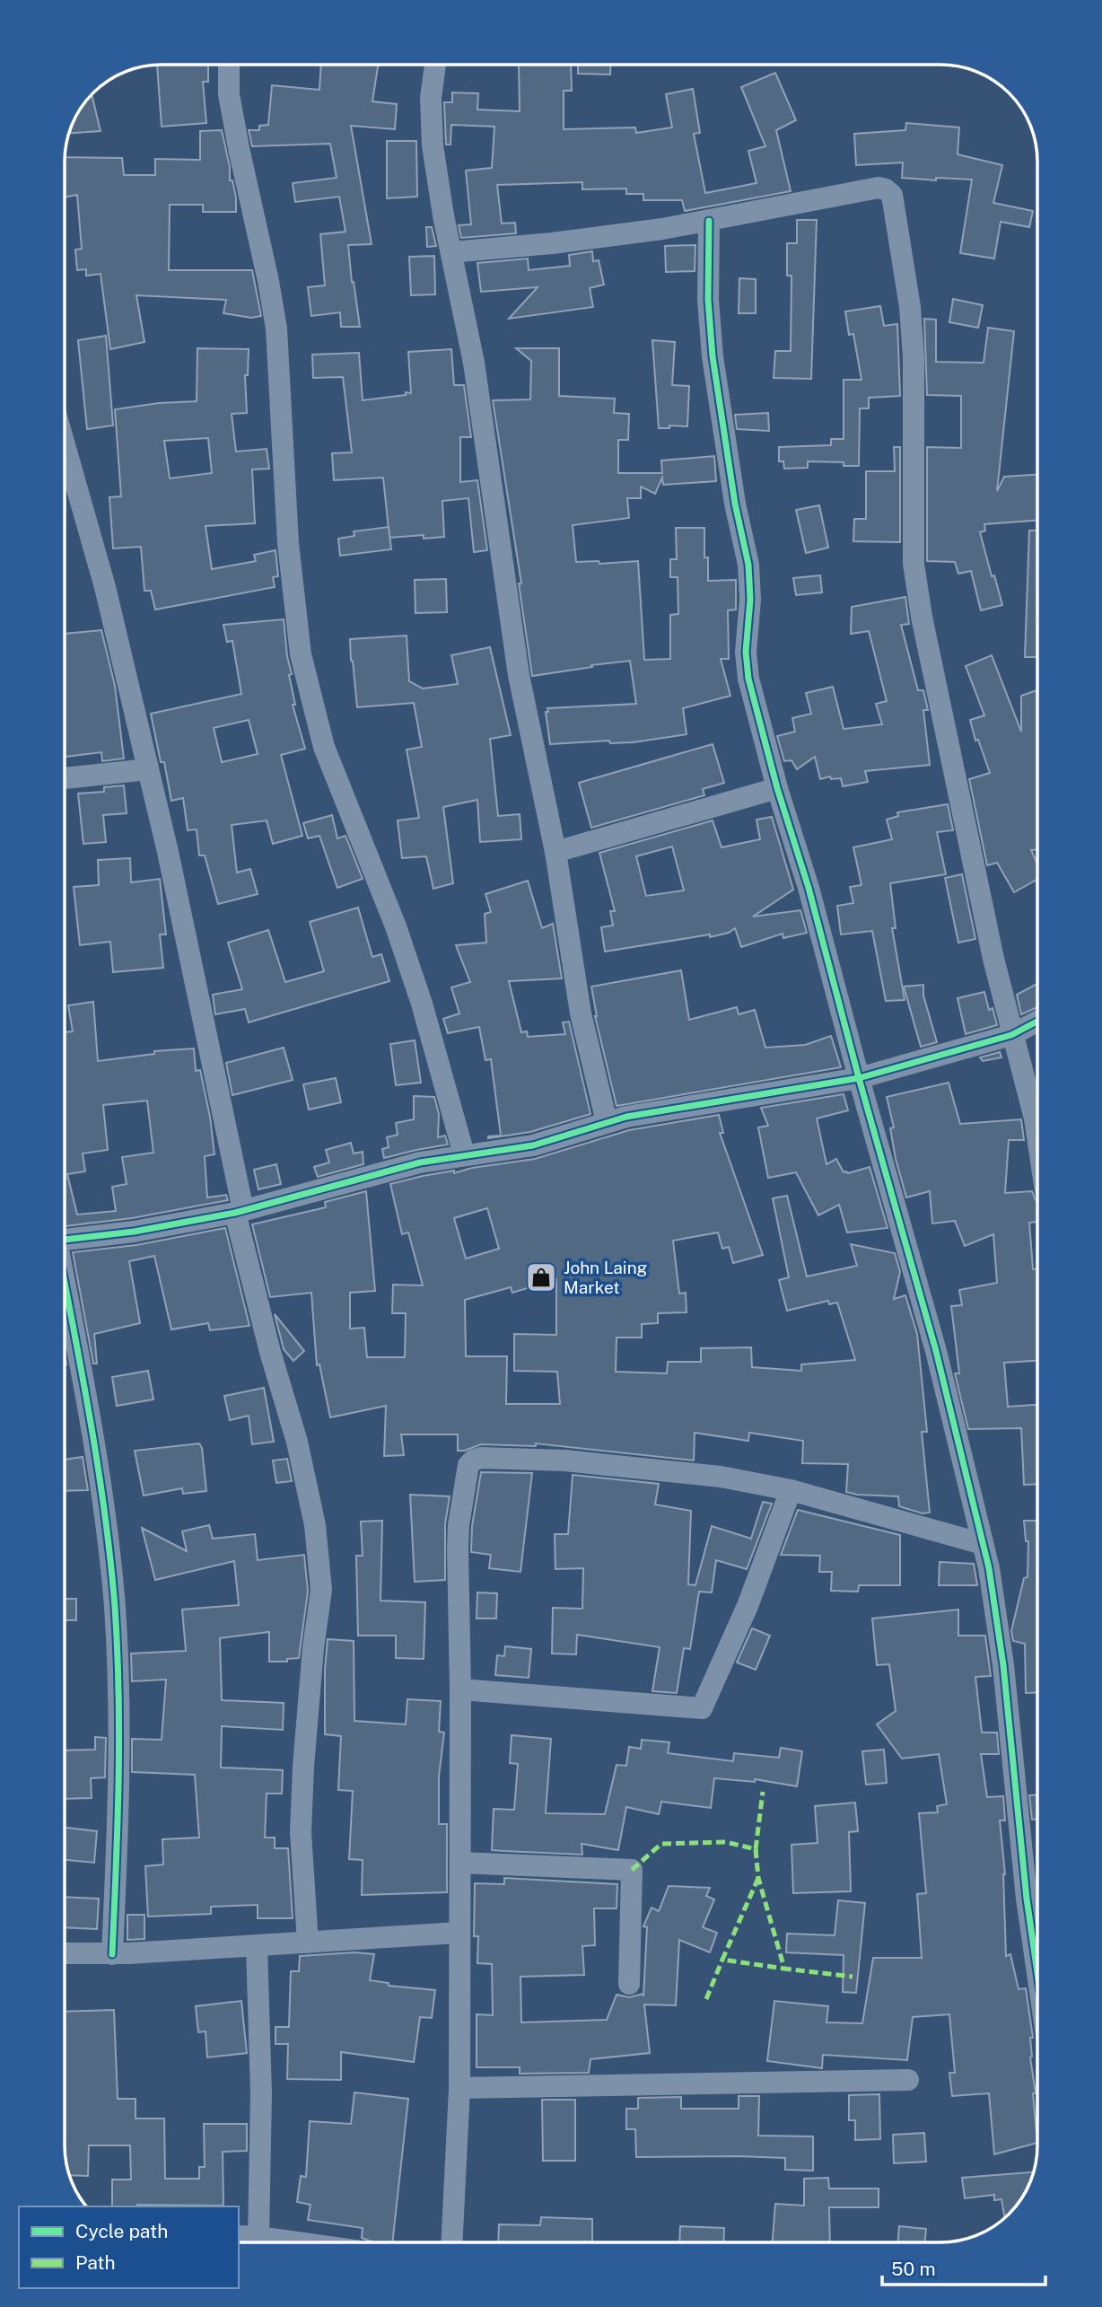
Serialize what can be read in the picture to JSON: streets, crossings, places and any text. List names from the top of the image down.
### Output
{
  "places": {
    "shop": ["John Laing Market"]
  },
  "legend": ["Cycle path", "Path"],
  "scale_bar": "50 m"
}
